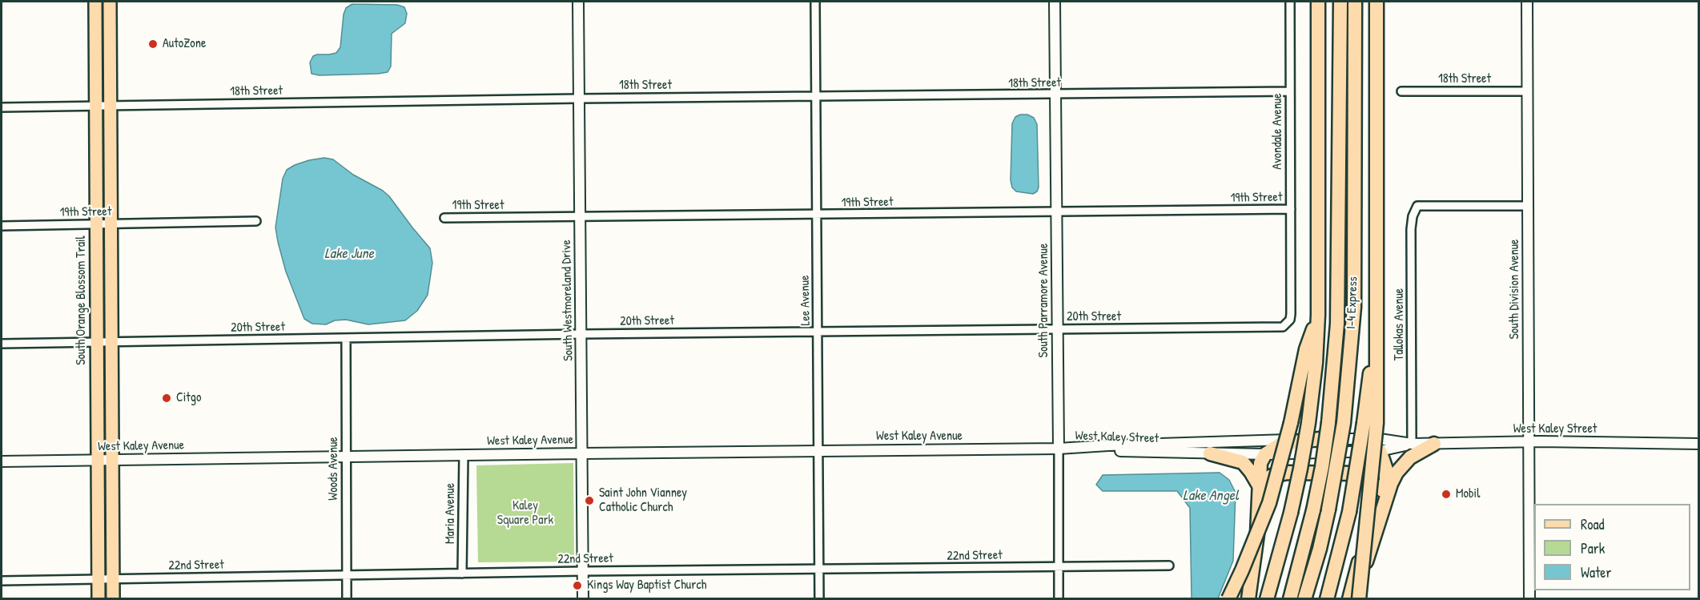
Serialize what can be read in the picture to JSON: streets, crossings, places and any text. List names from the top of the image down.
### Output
{
  "streets": {
    "highway": ["I-4 Express"],
    "main road": ["South Orange Blossom Trail"],
    "street": [
      "18th Street",
      "Avondale Avenue",
      "19th Street",
      "South Division Avenue",
      "South Westmoreland Drive",
      "Lee Avenue",
      "South Parramore Avenue",
      "20th Street",
      "Tallokas Avenue",
      "West Kaley Street",
      "West Kaley Avenue",
      "Woods Avenue",
      "Maria Avenue",
      "22nd Street"
    ]
  },
  "crossings": [
    ["18th Street", "Avondale Avenue"],
    ["18th Street", "South Division Avenue"],
    ["18th Street", "South Orange Blossom Trail"],
    ["18th Street", "South Westmoreland Drive"],
    ["18th Street", "Lee Avenue"],
    ["18th Street", "South Parramore Avenue"],
    ["Avondale Avenue", "19th Street"],
    ["Avondale Avenue", "20th Street"],
    ["19th Street", "South Orange Blossom Trail"],
    ["19th Street", "South Westmoreland Drive"],
    ["19th Street", "Lee Avenue"],
    ["19th Street", "South Parramore Avenue"],
    ["South Division Avenue", "Tallokas Avenue"],
    ["South Division Avenue", "West Kaley Street"],
    ["South Orange Blossom Trail", "20th Street"],
    ["South Orange Blossom Trail", "West Kaley Avenue"],
    ["South Orange Blossom Trail", "22nd Street"],
    ["South Westmoreland Drive", "20th Street"],
    ["South Westmoreland Drive", "West Kaley Avenue"],
    ["South Westmoreland Drive", "22nd Street"],
    ["Lee Avenue", "20th Street"],
    ["Lee Avenue", "West Kaley Avenue"],
    ["Lee Avenue", "22nd Street"],
    ["South Parramore Avenue", "20th Street"],
    ["South Parramore Avenue", "West Kaley Street"],
    ["South Parramore Avenue", "West Kaley Avenue"],
    ["South Parramore Avenue", "22nd Street"],
    ["20th Street", "Woods Avenue"],
    ["Tallokas Avenue", "West Kaley Street"],
    ["West Kaley Street", "West Kaley Avenue"],
    ["West Kaley Avenue", "Woods Avenue"],
    ["West Kaley Avenue", "Maria Avenue"],
    ["Woods Avenue", "22nd Street"],
    ["Maria Avenue", "22nd Street"]
  ],
  "water": ["Lake June", "Lake Angel"],
  "parks": ["Kaley Square Park"],
  "places": [
    "AutoZone",
    "Citgo",
    "Mobil",
    "Saint John Vianney Catholic Church",
    "Kings Way Baptist Church"
  ],
  "legend": ["Road", "Park", "Water"]
}
